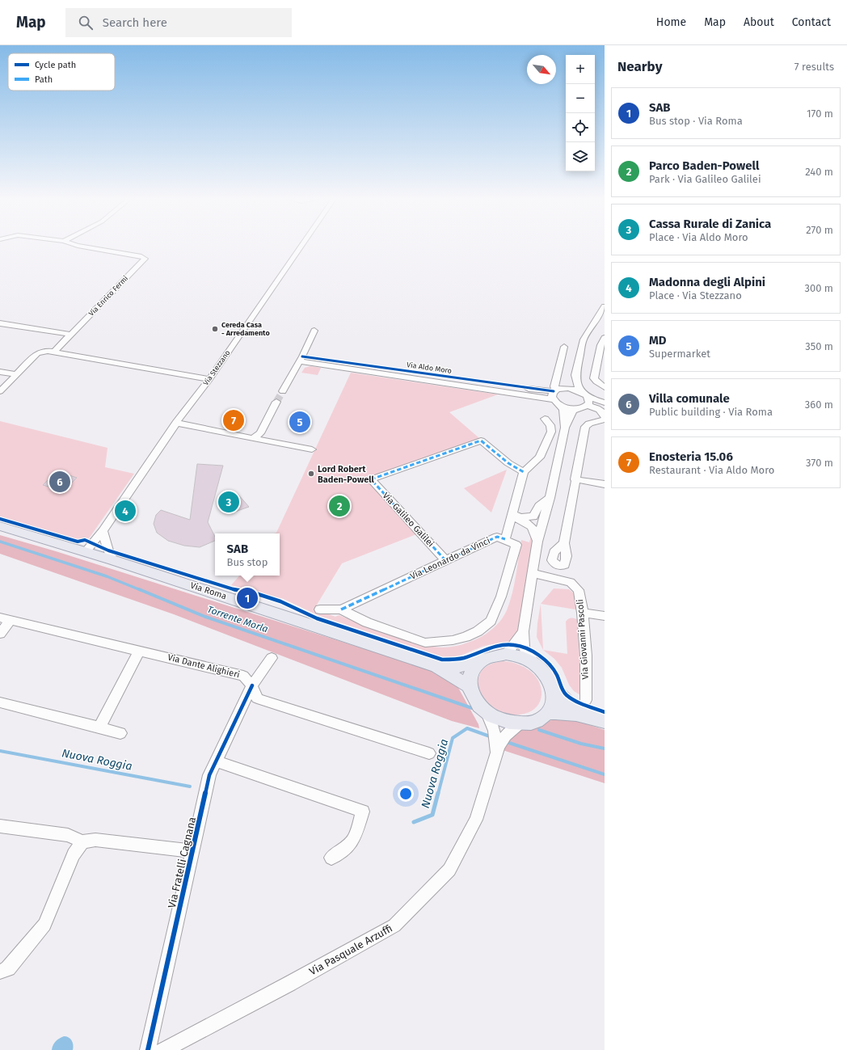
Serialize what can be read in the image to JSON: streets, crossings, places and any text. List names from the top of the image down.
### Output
{
  "streets": {
    "main road": ["Via Roma"],
    "street": [
      "Via Enrico Fermi",
      "Via Stezzano",
      "Via Aldo Moro",
      "Via Galileo Galilei",
      "Via Leonardo da Vinci",
      "Via Giovanni Pascoli",
      "Via Dante Alighieri",
      "Via Fratelli Cagnana",
      "Via Pasquale Arzuffi"
    ]
  },
  "crossings": [
    ["Via Stezzano", "Via Roma"],
    ["Via Galileo Galilei", "Via Leonardo da Vinci"],
    ["Via Roma", "Via Giovanni Pascoli"],
    ["Via Roma", "Via Pasquale Arzuffi"],
    ["Via Dante Alighieri", "Via Fratelli Cagnana"]
  ],
  "water": ["Torrente Morla", "Nuova Roggia"],
  "places": ["Cereda Casa - Arredamento", "Lord Robert Baden-Powell"],
  "legend": ["Cycle path", "Path"],
  "north": "bottom right",
  "page": {
    "header": "Map",
    "search": "Search here",
    "nav": [
      "Home",
      "Map",
      "About",
      "Contact"
    ],
    "heading": ["Nearby", "7 results"],
    "map_buttons": ["+", "−"],
    "list": [
      {
        "mark": "1",
        "name": "SAB",
        "note": "Bus stop · Via Roma",
        "value": "170 m"
      },
      {
        "mark": "2",
        "name": "Parco Baden-Powell",
        "note": "Park · Via Galileo Galilei",
        "value": "240 m"
      },
      {
        "mark": "3",
        "name": "Cassa Rurale di Zanica",
        "note": "Place · Via Aldo Moro",
        "value": "270 m"
      },
      {
        "mark": "4",
        "name": "Madonna degli Alpini",
        "note": "Place · Via Stezzano",
        "value": "300 m"
      },
      {
        "mark": "5",
        "name": "MD",
        "note": "Supermarket",
        "value": "350 m"
      },
      {
        "mark": "6",
        "name": "Villa comunale",
        "note": "Public building · Via Roma",
        "value": "360 m"
      },
      {
        "mark": "7",
        "name": "Enosteria 15.06",
        "note": "Restaurant · Via Aldo Moro",
        "value": "370 m"
      }
    ],
    "pins": [
      "7",
      "5",
      "6",
      "3",
      "2",
      "4",
      "1"
    ],
    "popup": ["SAB", "Bus stop"]
  }
}
